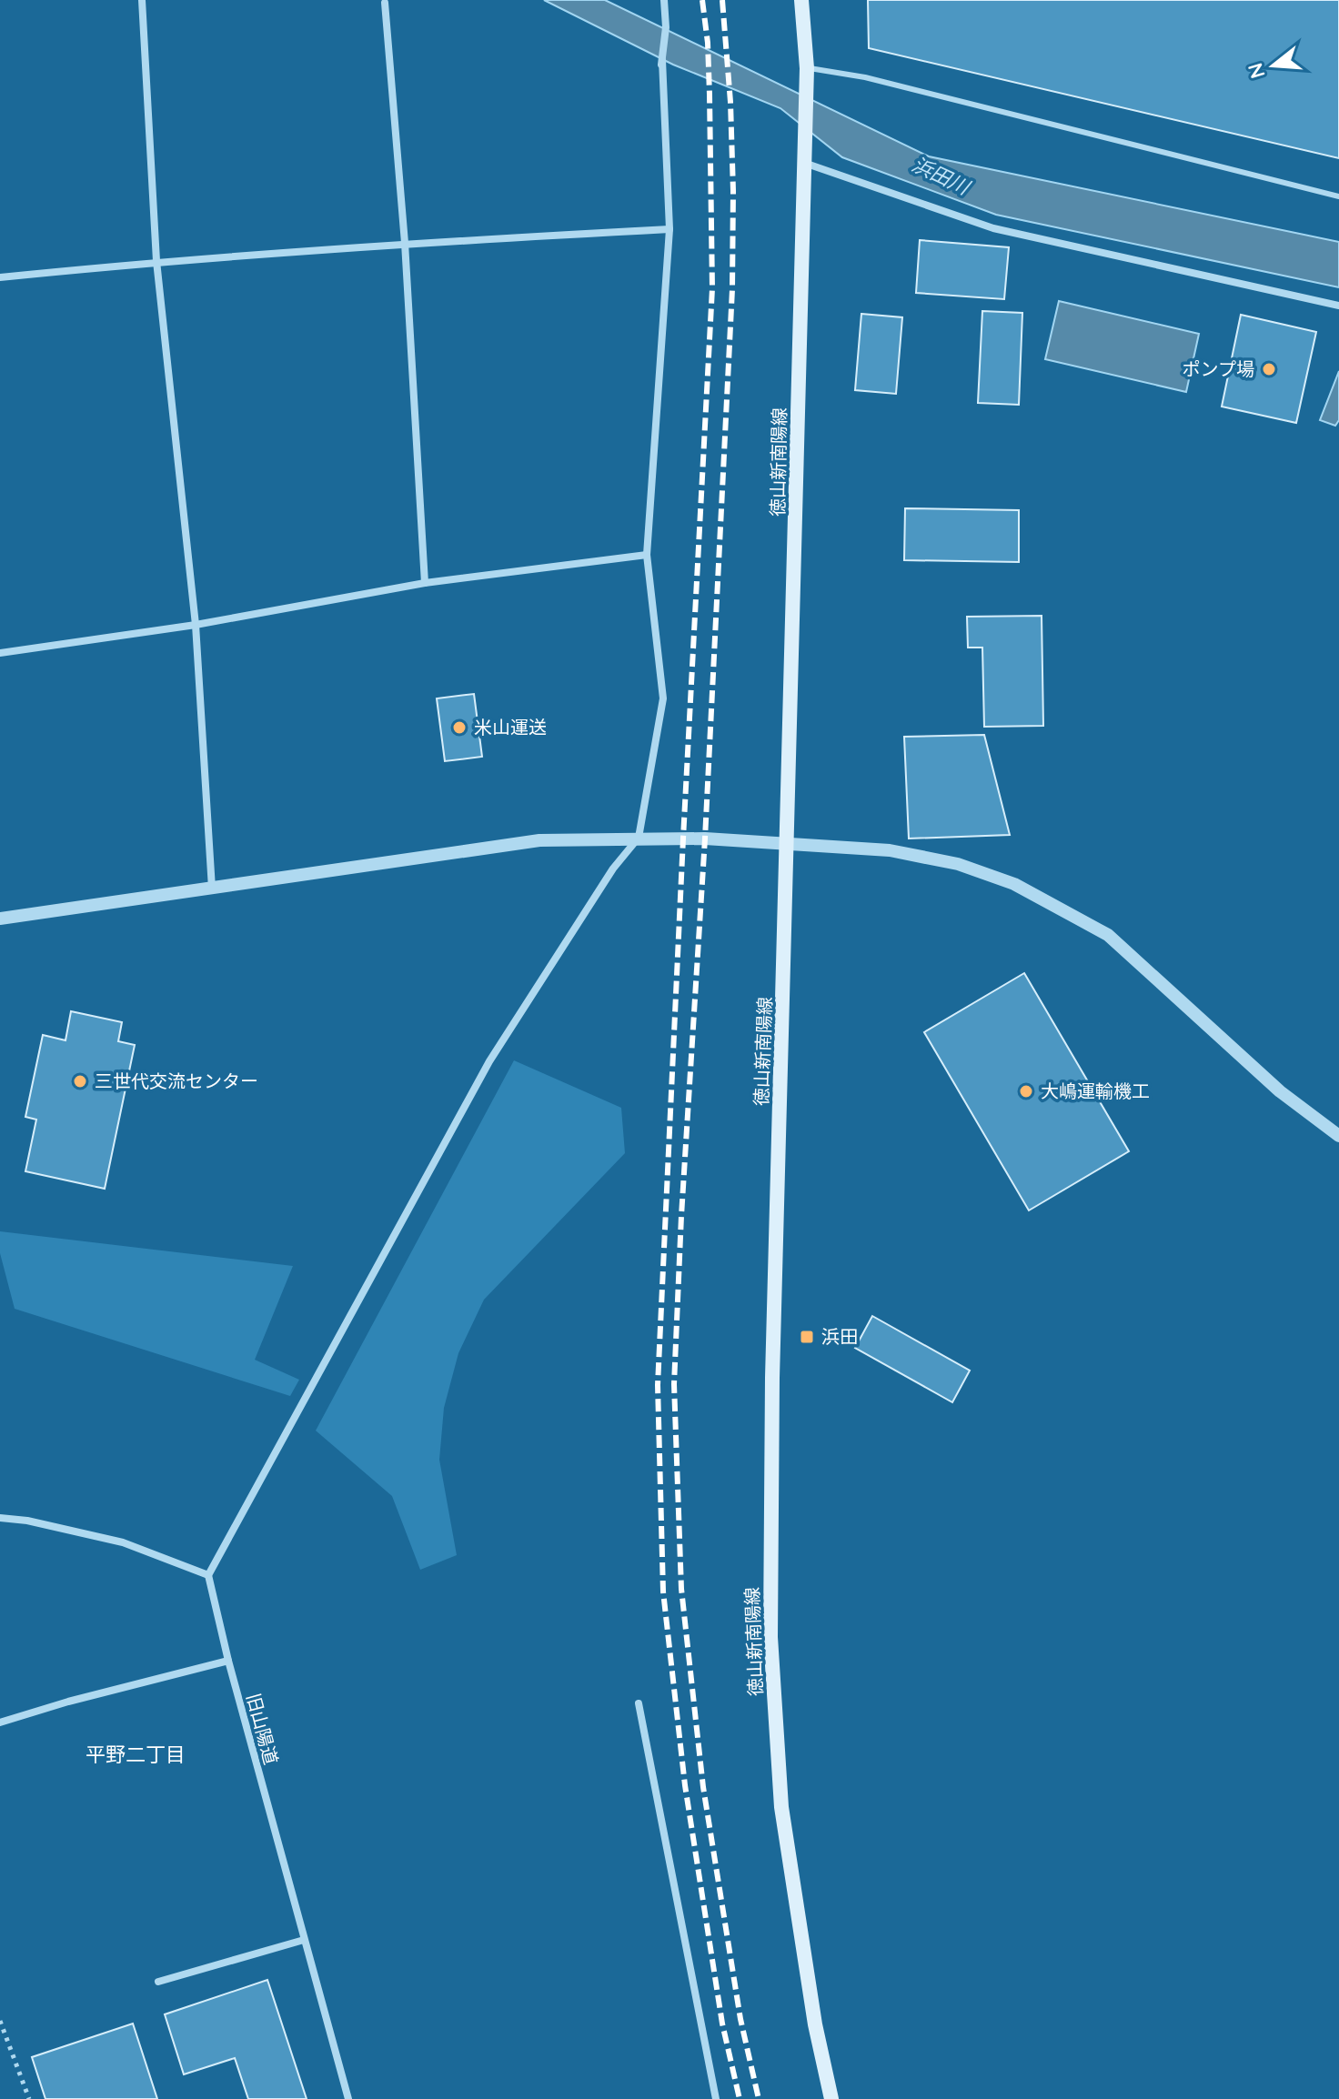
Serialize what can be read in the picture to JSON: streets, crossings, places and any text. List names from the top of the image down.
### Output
{
  "streets": {
    "main road": ["徳山新南陽線"],
    "street": ["旧山陽道"]
  },
  "districts": ["平野二丁目"],
  "water": ["浜田川"],
  "places": {
    "other": [
      "ポンプ場",
      "米山運送",
      "三世代交流センター",
      "大嶋運輸機工"
    ],
    "transit": ["浜田"]
  },
  "north": "left"
}
